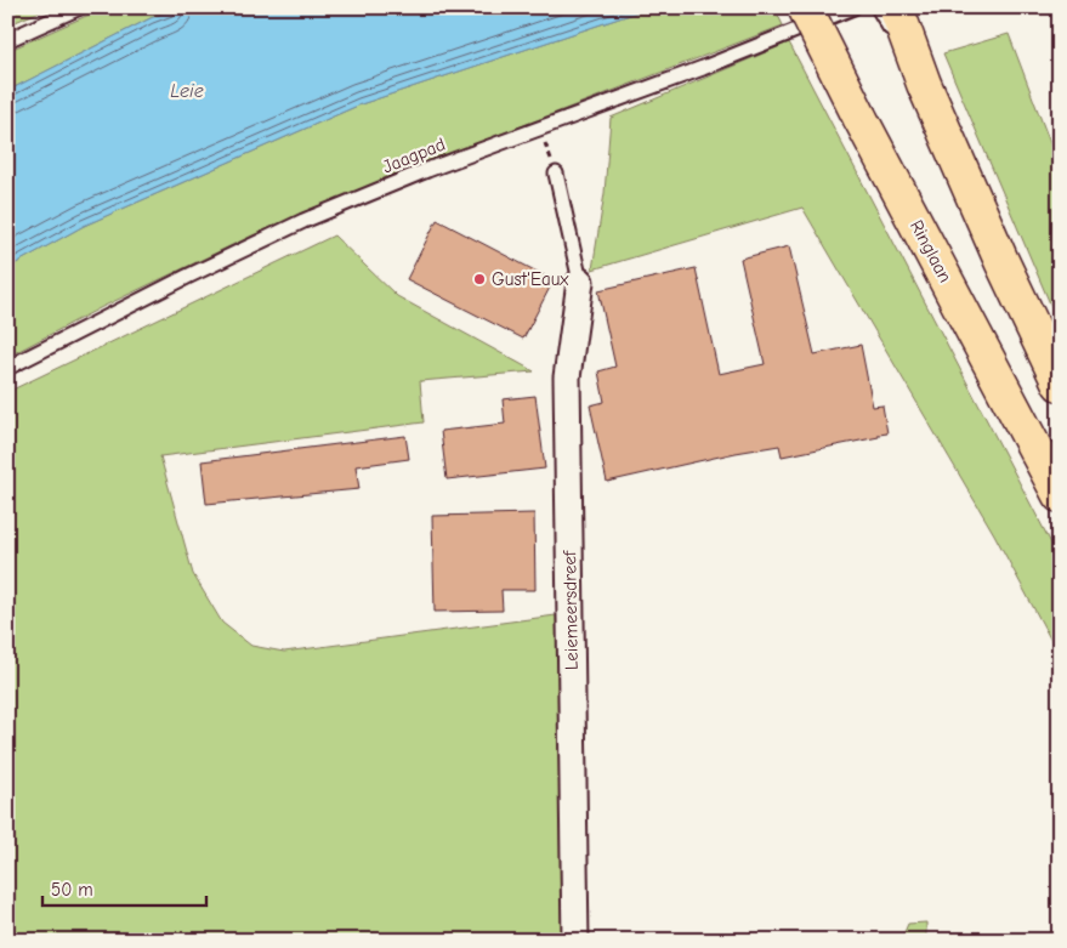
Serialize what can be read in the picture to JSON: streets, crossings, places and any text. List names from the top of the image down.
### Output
{
  "streets": {
    "highway": ["Ringlaan"],
    "street": ["Leiemeersdreef"],
    "lane": ["Jaagpad"]
  },
  "water": ["Leie"],
  "places": ["Gust'Eaux"],
  "scale_bar": "50 m"
}
